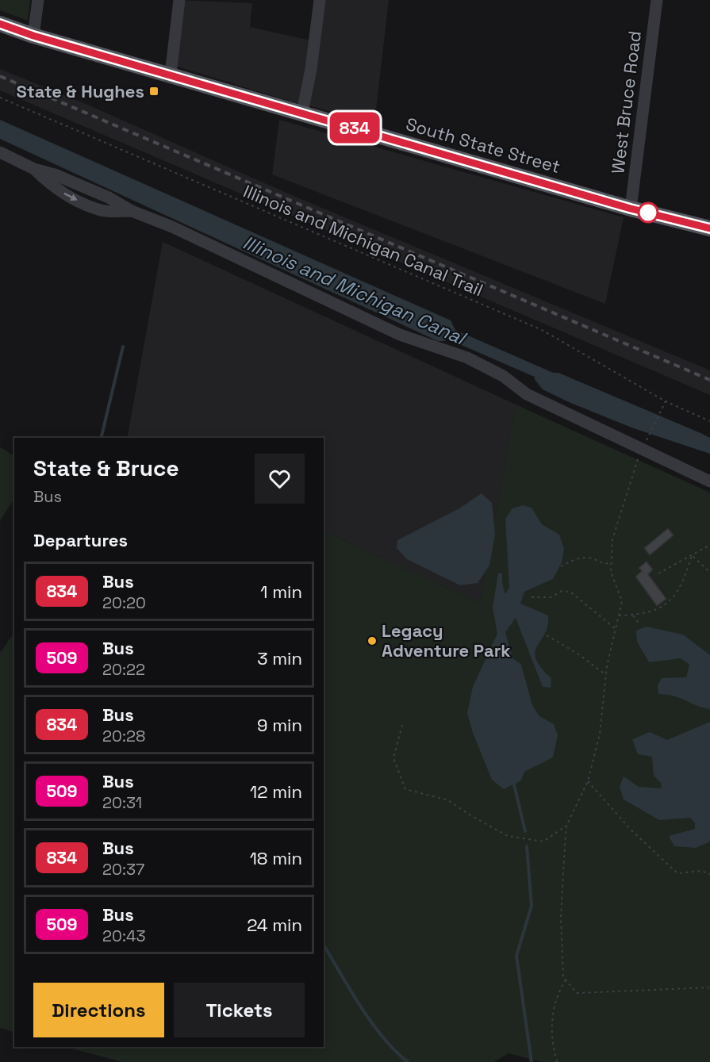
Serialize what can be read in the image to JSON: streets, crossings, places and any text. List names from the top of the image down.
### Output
{
  "streets": {
    "main road": ["South State Street"],
    "street": ["West Bruce Road"],
    "path": ["Illinois and Michigan Canal Trail"]
  },
  "crossings": [
    ["West Bruce Road", "South State Street"]
  ],
  "water": ["Illinois and Michigan Canal"],
  "places": {
    "transit": ["State & Hughes"],
    "other": ["Legacy Adventure Park"]
  },
  "lines": ["bus line 834"],
  "page": {
    "on_map": "834",
    "heading": [
      ["State & Bruce", "Bus"],
      "Departures"
    ],
    "list": [
      {
        "mark": "834",
        "name": "Bus",
        "note": "20:20",
        "value": "1 min"
      },
      {
        "mark": "509",
        "name": "Bus",
        "note": "20:22",
        "value": "3 min"
      },
      {
        "mark": "834",
        "name": "Bus",
        "note": "20:28",
        "value": "9 min"
      },
      {
        "mark": "509",
        "name": "Bus",
        "note": "20:31",
        "value": "12 min"
      },
      {
        "mark": "834",
        "name": "Bus",
        "note": "20:37",
        "value": "18 min"
      },
      {
        "mark": "509",
        "name": "Bus",
        "note": "20:43",
        "value": "24 min"
      }
    ],
    "buttons": ["Directions", "Tickets"]
  }
}
